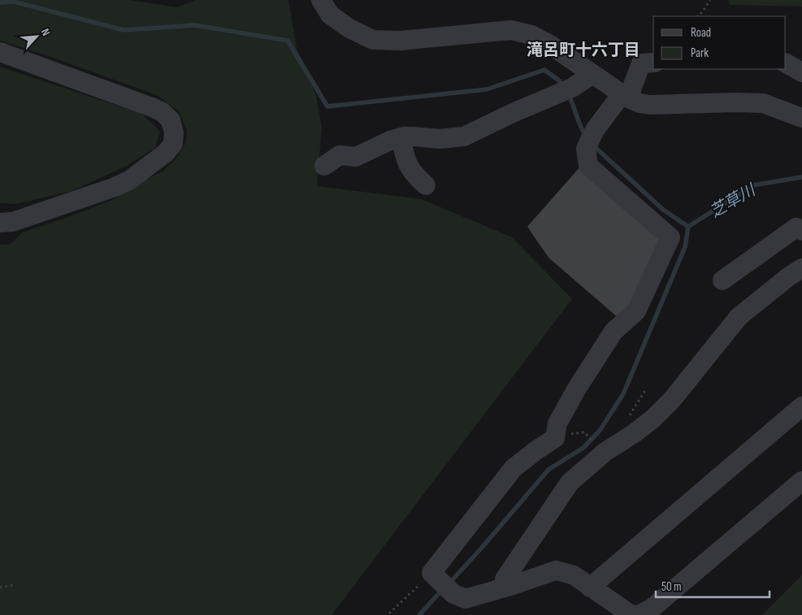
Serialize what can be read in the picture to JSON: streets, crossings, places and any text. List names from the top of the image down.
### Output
{
  "districts": ["滝呂町十六丁目"],
  "water": ["芝草川"],
  "legend": ["Road", "Park"],
  "scale_bar": "50 m",
  "north": "top right"
}
